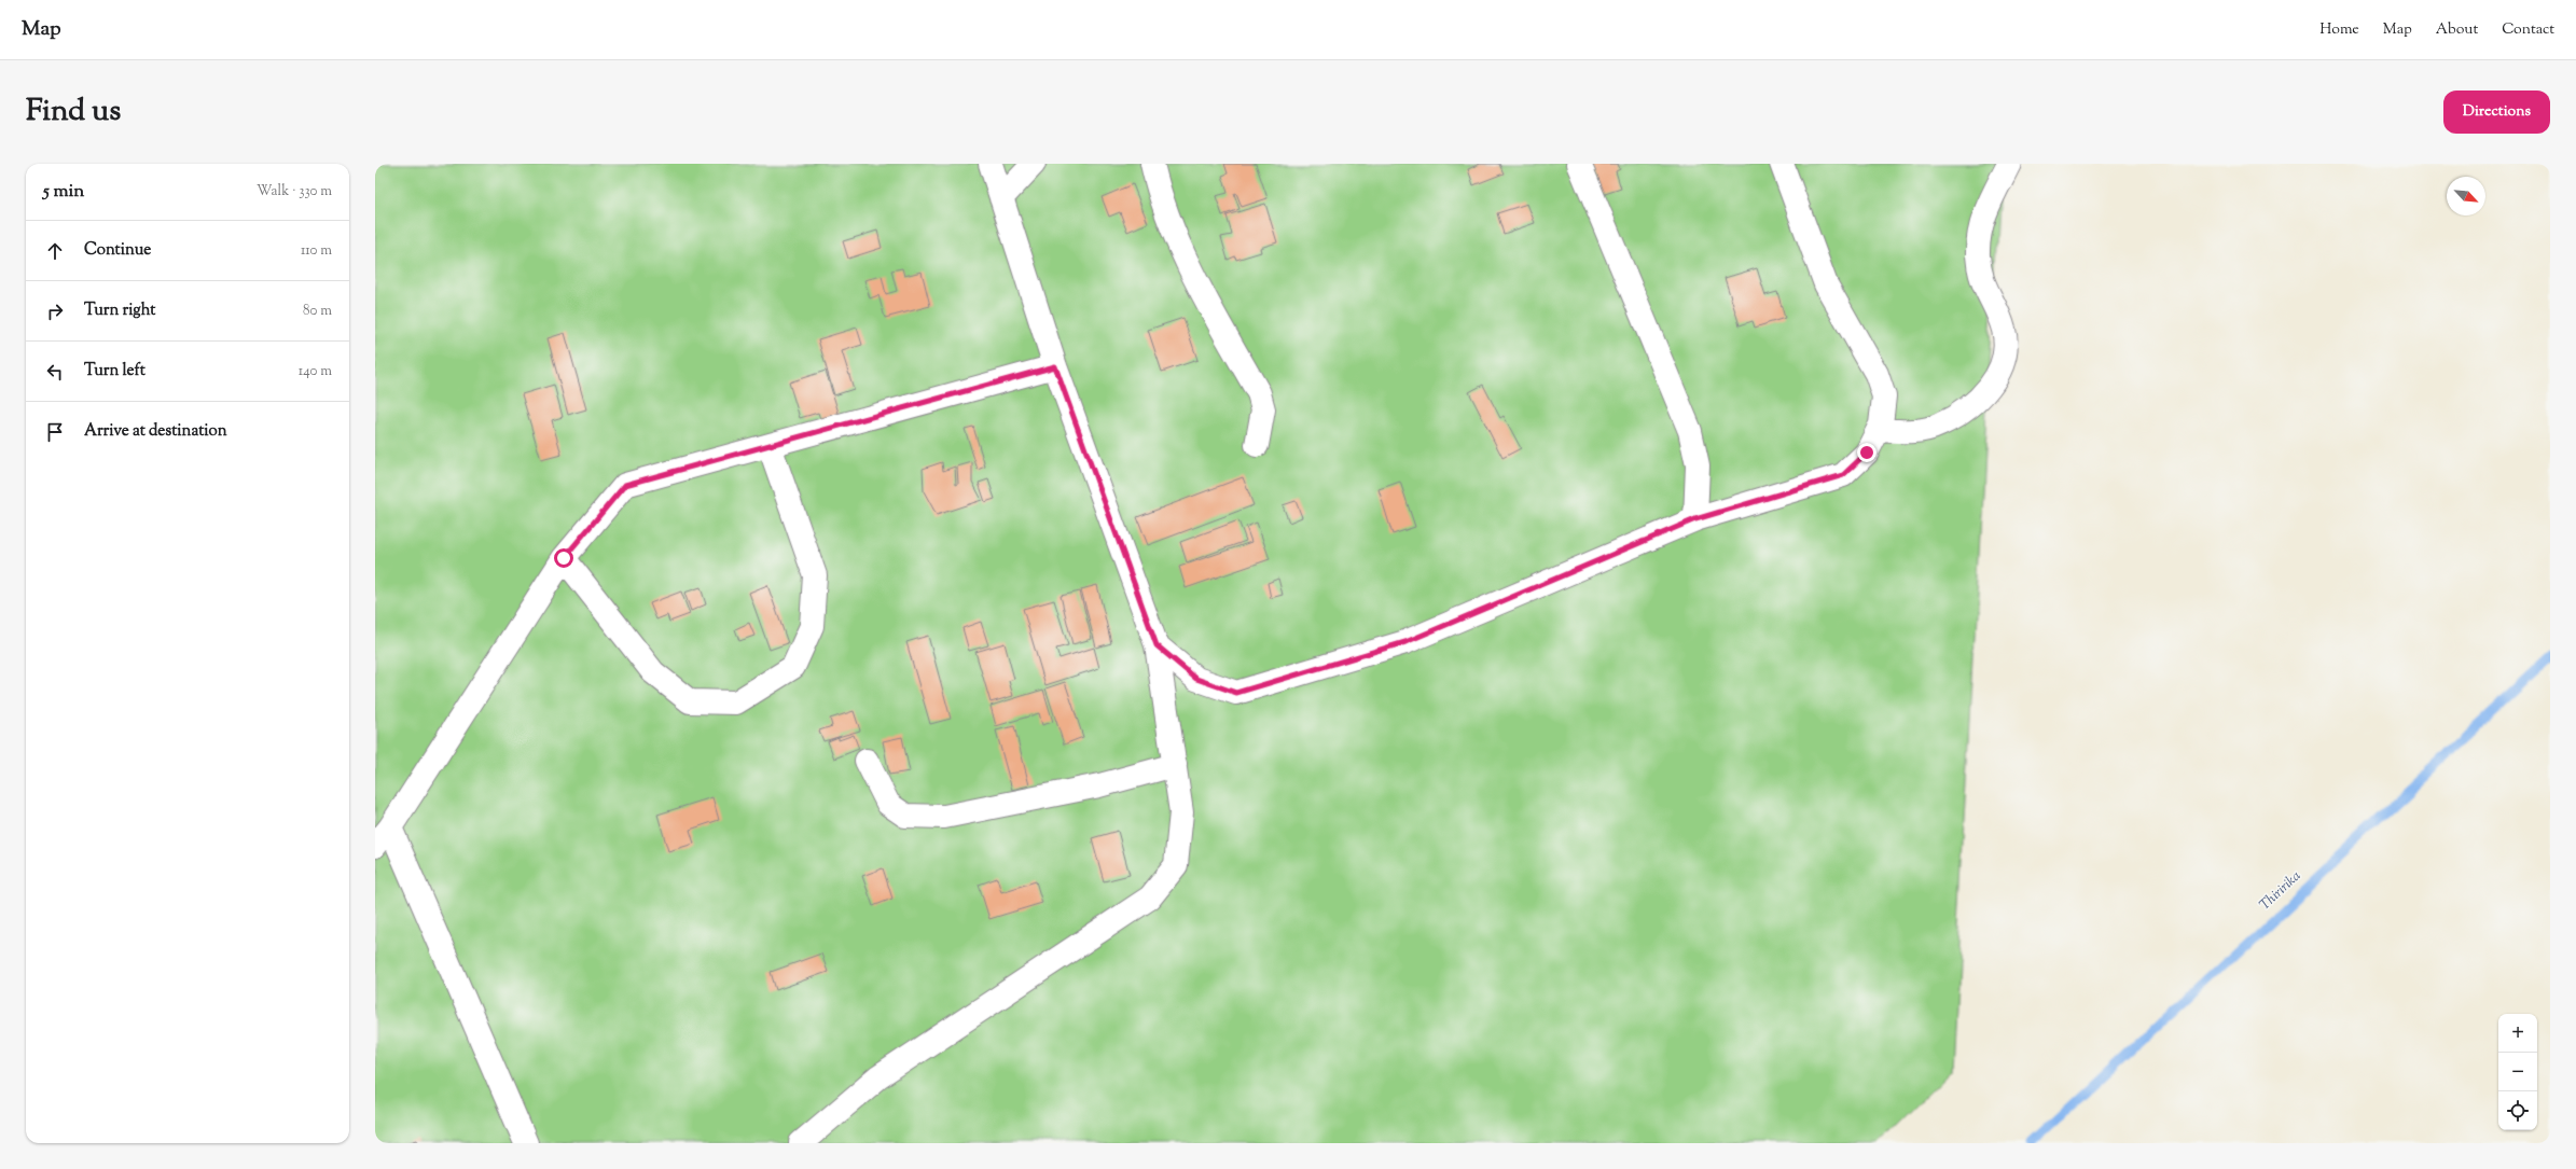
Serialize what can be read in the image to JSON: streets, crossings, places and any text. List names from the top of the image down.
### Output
{
  "water": ["Thiririka"],
  "north": "bottom right",
  "page": {
    "header": "Map",
    "nav": [
      "Home",
      "Map",
      "About",
      "Contact"
    ],
    "title": "Find us",
    "buttons": "Directions",
    "heading": ["5 min", "Walk · 330 m"],
    "list": [
      ["Continue", "110 m"],
      ["Turn right", "80 m"],
      ["Turn left", "140 m"],
      "Arrive at destination"
    ],
    "map_buttons": ["+", "−"]
  }
}
